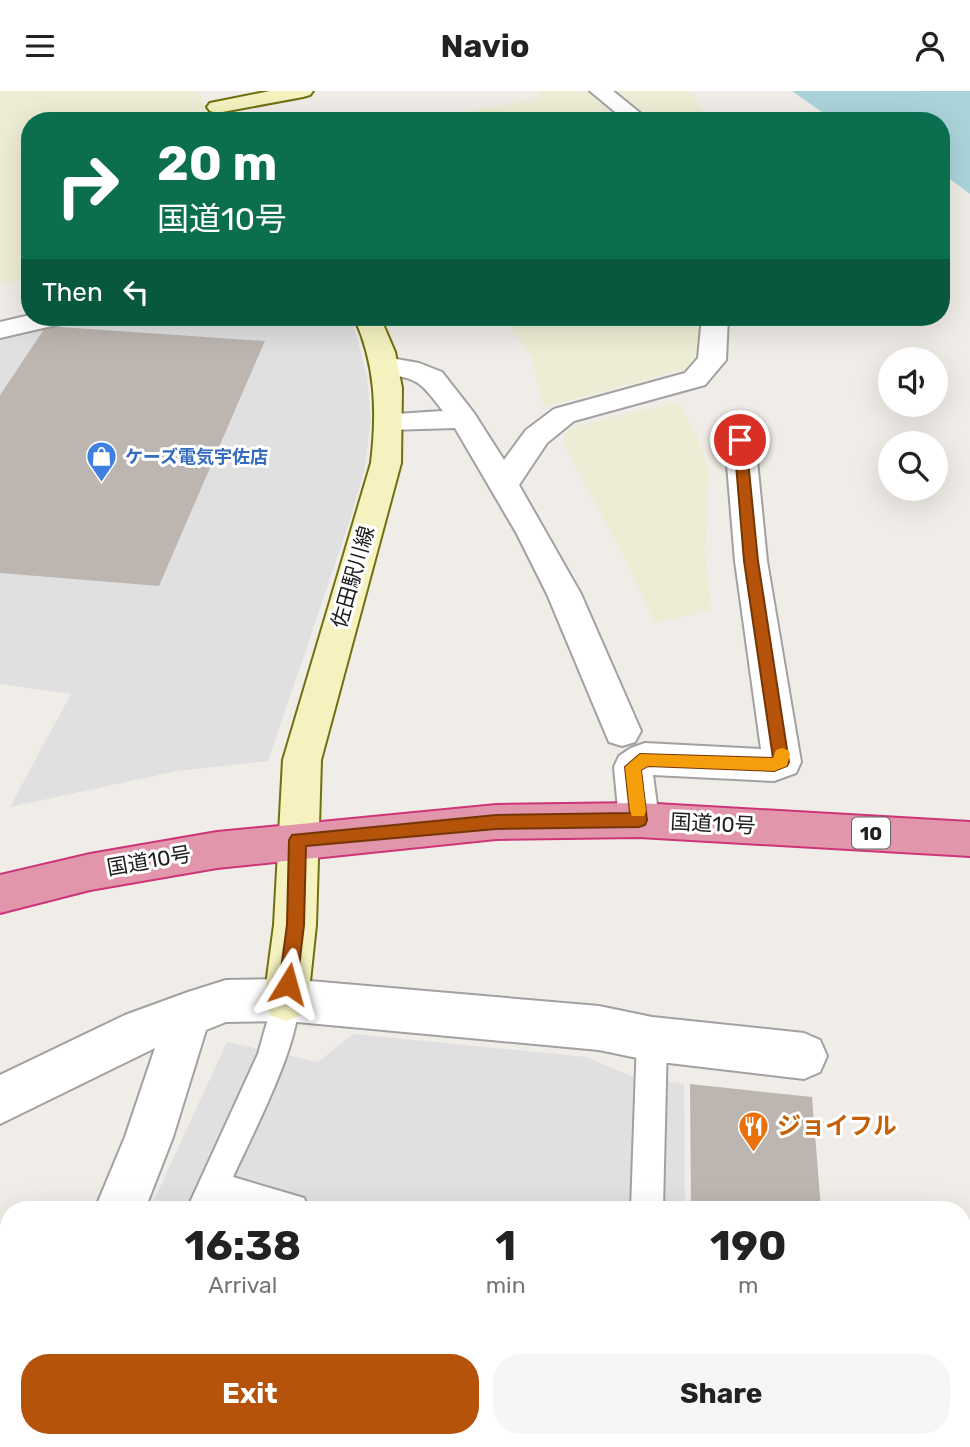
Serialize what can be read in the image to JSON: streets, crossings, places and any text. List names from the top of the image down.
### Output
{
  "streets": {
    "highway": ["国道10号", "10"],
    "main road": ["佐田駅川線"]
  },
  "crossings": [
    ["佐田駅川線", "国道10号"]
  ],
  "places": {
    "shop": ["ケーズ電気宇佐店"],
    "restaurant": ["ジョイフル"]
  },
  "page": {
    "header": "Navio",
    "turn": ["20 m", "国道10号"],
    "then": "Then",
    "eta": [
      "16:38",
      "Arrival",
      "1",
      "min",
      "190",
      "m"
    ],
    "buttons": ["Exit", "Share"]
  }
}
